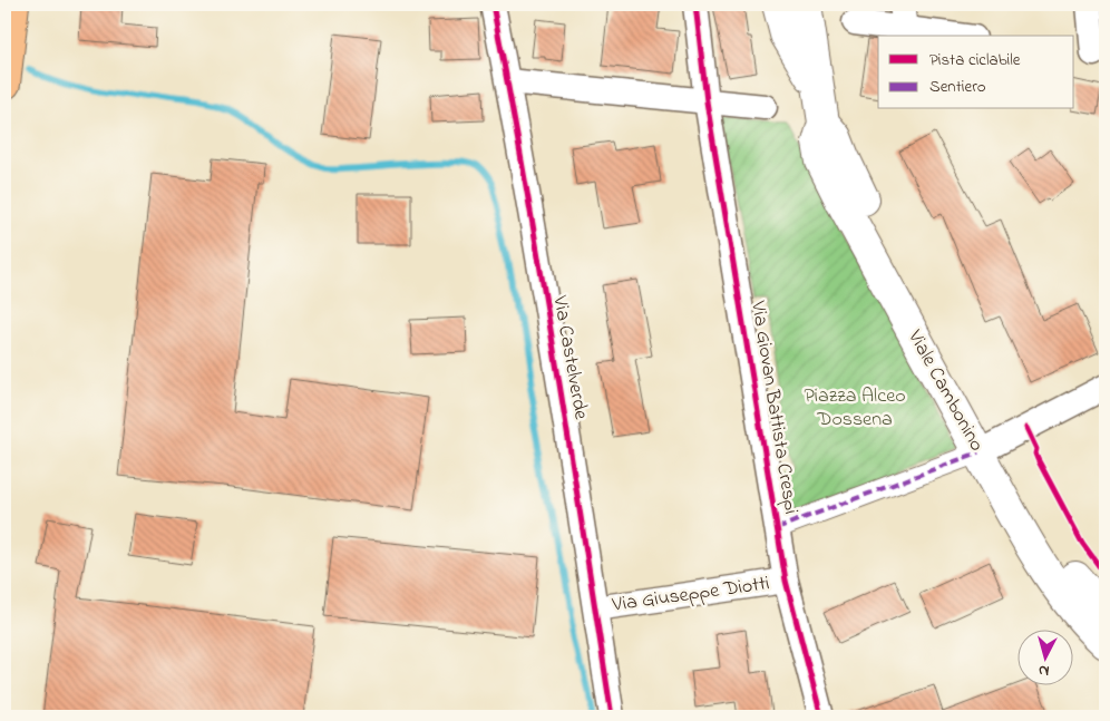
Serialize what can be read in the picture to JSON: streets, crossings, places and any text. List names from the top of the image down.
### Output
{
  "streets": {
    "street": [
      "Via Castelverde",
      "Viale Cambonino",
      "Via Giovan Battista Crespi",
      "Via Giuseppe Diotti"
    ]
  },
  "crossings": [
    ["Via Castelverde", "Via Giuseppe Diotti"],
    ["Via Giovan Battista Crespi", "Via Giuseppe Diotti"]
  ],
  "parks": ["Piazza Alceo Dossena"],
  "legend": ["Pista ciclabile", "Sentiero"],
  "north": "bottom"
}
